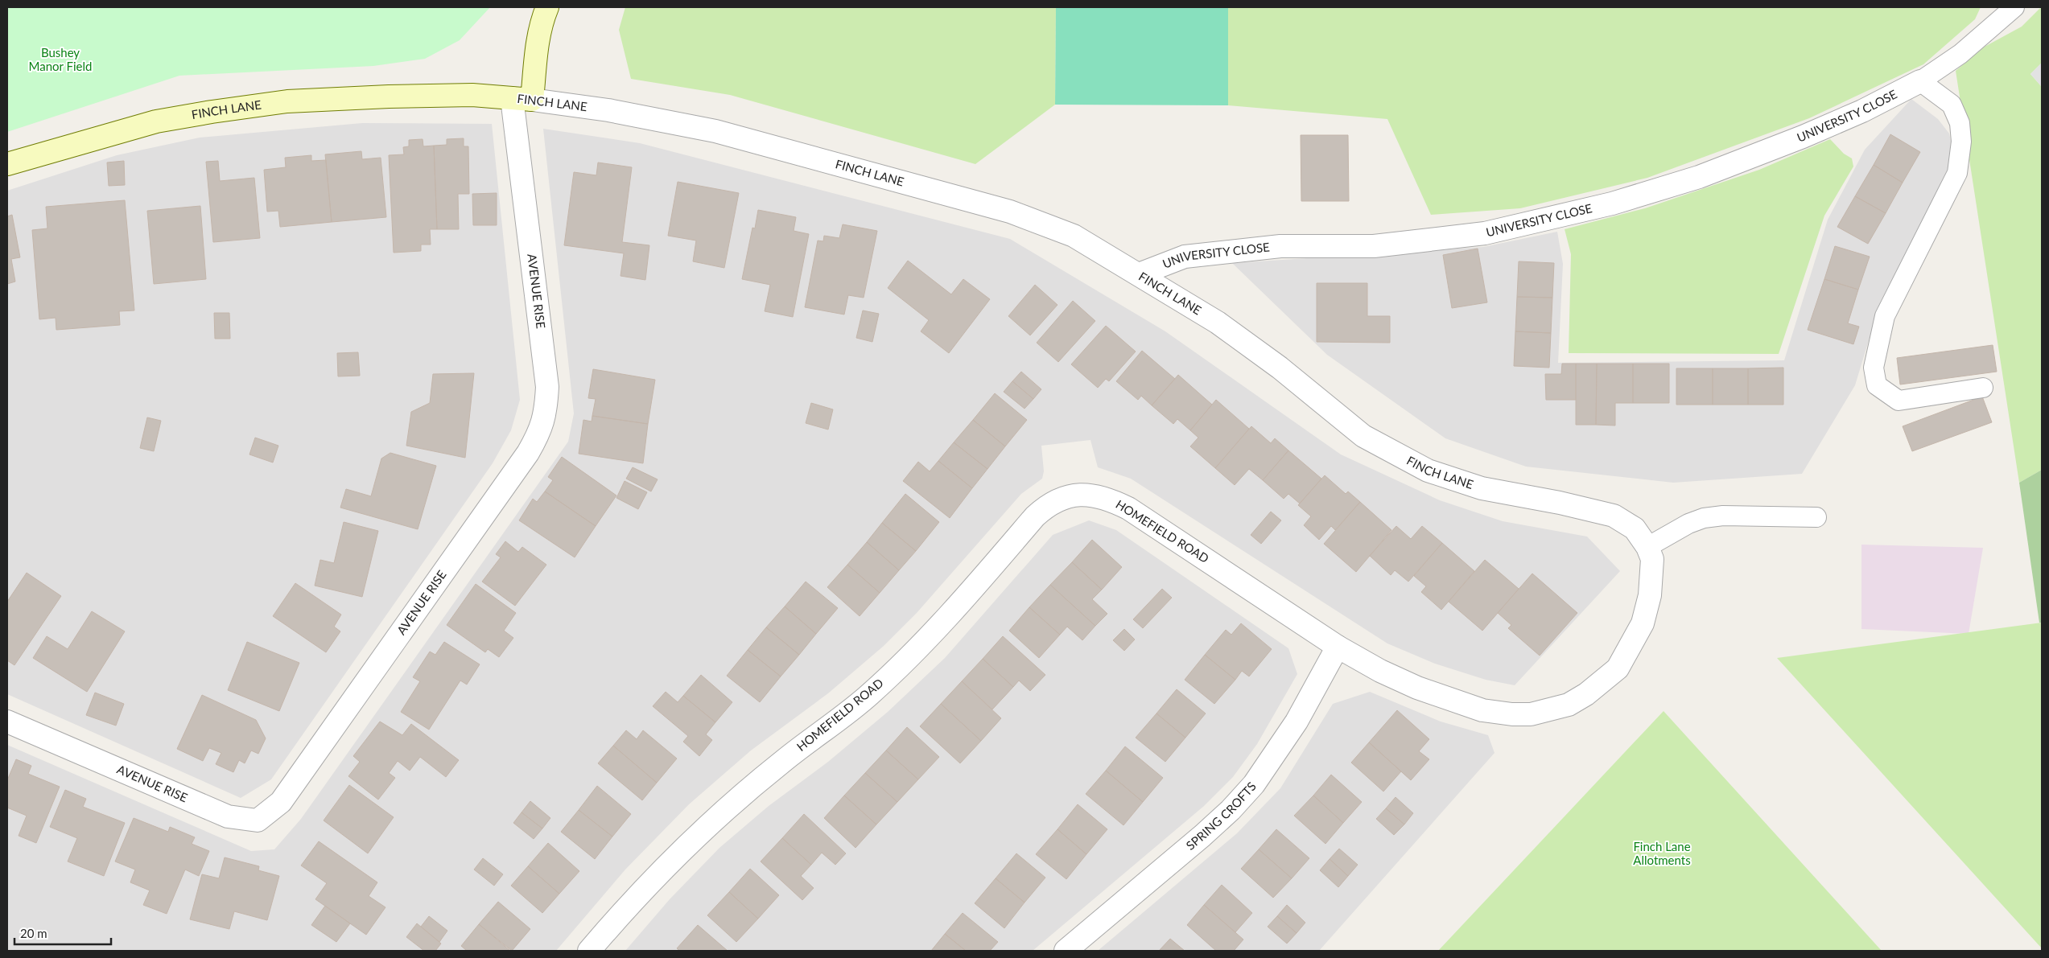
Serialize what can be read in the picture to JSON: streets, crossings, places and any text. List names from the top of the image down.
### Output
{
  "streets": {
    "street": [
      "FINCH LANE",
      "UNIVERSITY CLOSE",
      "AVENUE RISE",
      "HOMEFIELD ROAD",
      "SPRING CROFTS"
    ]
  },
  "crossings": [
    ["FINCH LANE", "UNIVERSITY CLOSE"],
    ["FINCH LANE", "AVENUE RISE"],
    ["FINCH LANE", "HOMEFIELD ROAD"],
    ["HOMEFIELD ROAD", "SPRING CROFTS"]
  ],
  "parks": ["Bushey Manor Field", "Finch Lane Allotments"],
  "scale_bar": "20 m"
}
